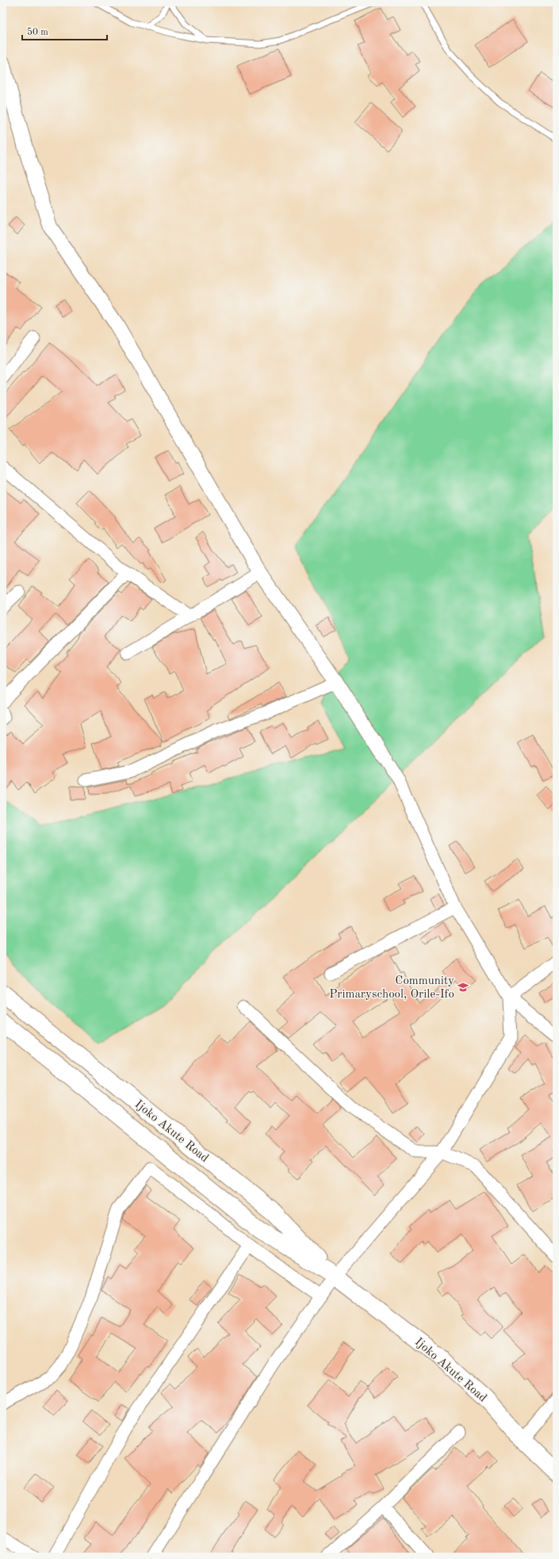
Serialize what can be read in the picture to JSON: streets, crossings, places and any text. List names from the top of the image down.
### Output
{
  "streets": {
    "main road": ["Ijoko Akute Road"]
  },
  "places": {
    "school or university": ["Community Primaryschool, Orile-Ifo"]
  },
  "scale_bar": "50 m"
}
